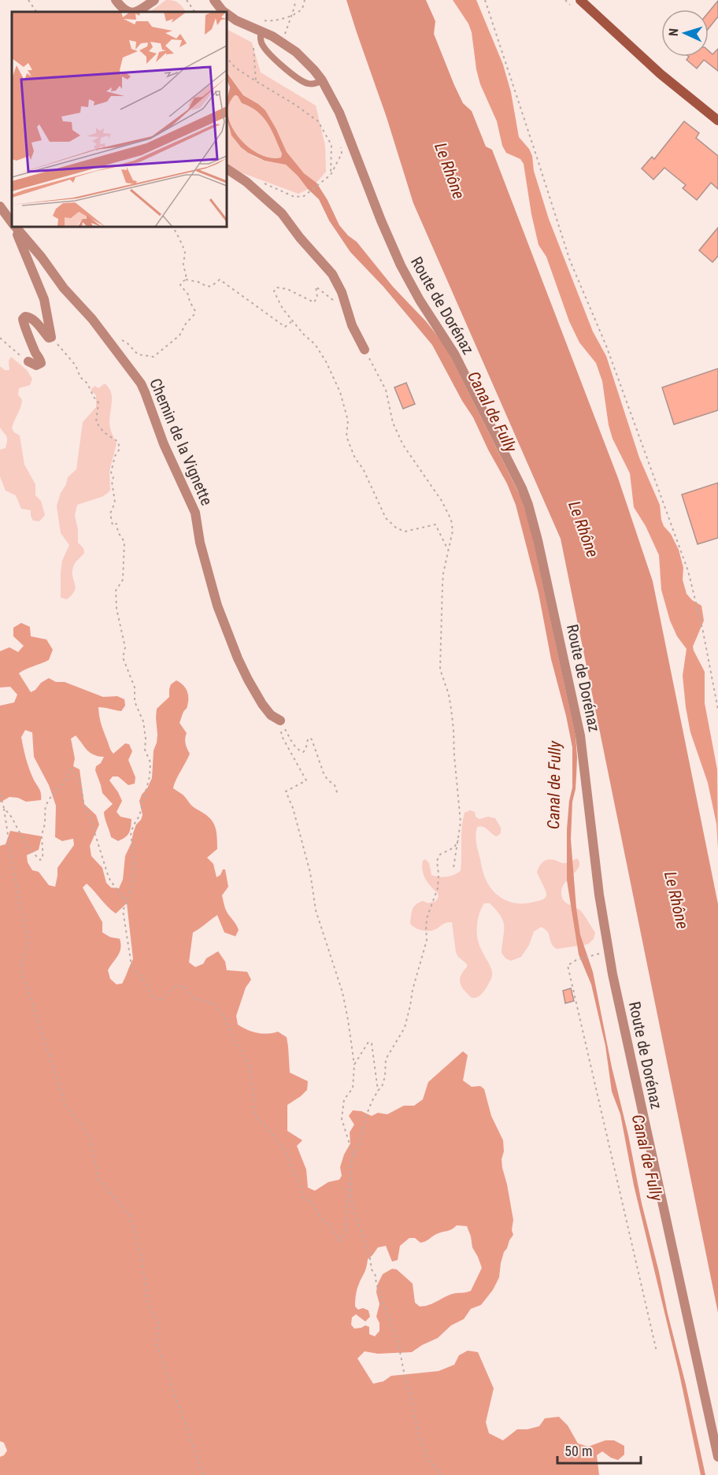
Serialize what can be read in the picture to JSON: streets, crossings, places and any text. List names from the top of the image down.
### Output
{
  "streets": {
    "street": ["Route de Dorénaz", "Chemin de la Vignette"]
  },
  "water": ["Le Rhône", "Canal de Fully"],
  "scale_bar": "50 m",
  "north": "left"
}
